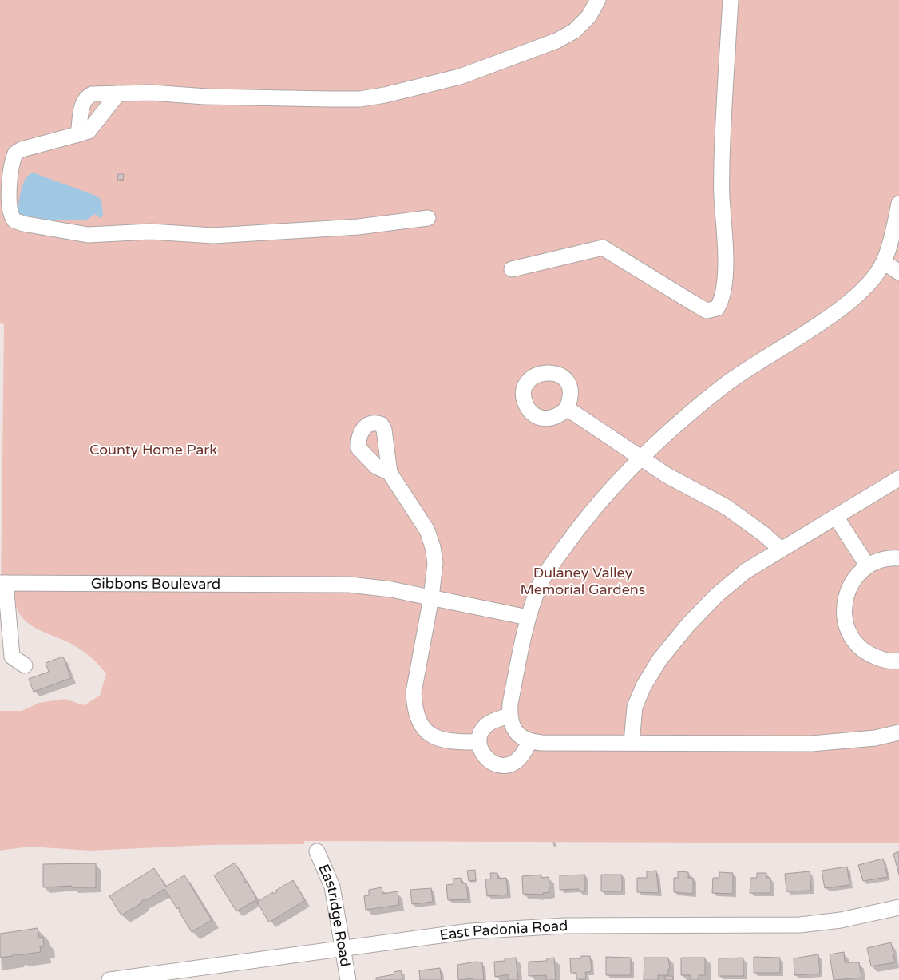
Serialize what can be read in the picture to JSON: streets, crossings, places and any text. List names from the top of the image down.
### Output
{
  "streets": {
    "street": ["Gibbons Boulevard", "Eastridge Road", "East Padonia Road"]
  },
  "crossings": [
    ["Eastridge Road", "East Padonia Road"]
  ],
  "parks": ["County Home Park", "Dulaney Valley Memorial Gardens"]
}
